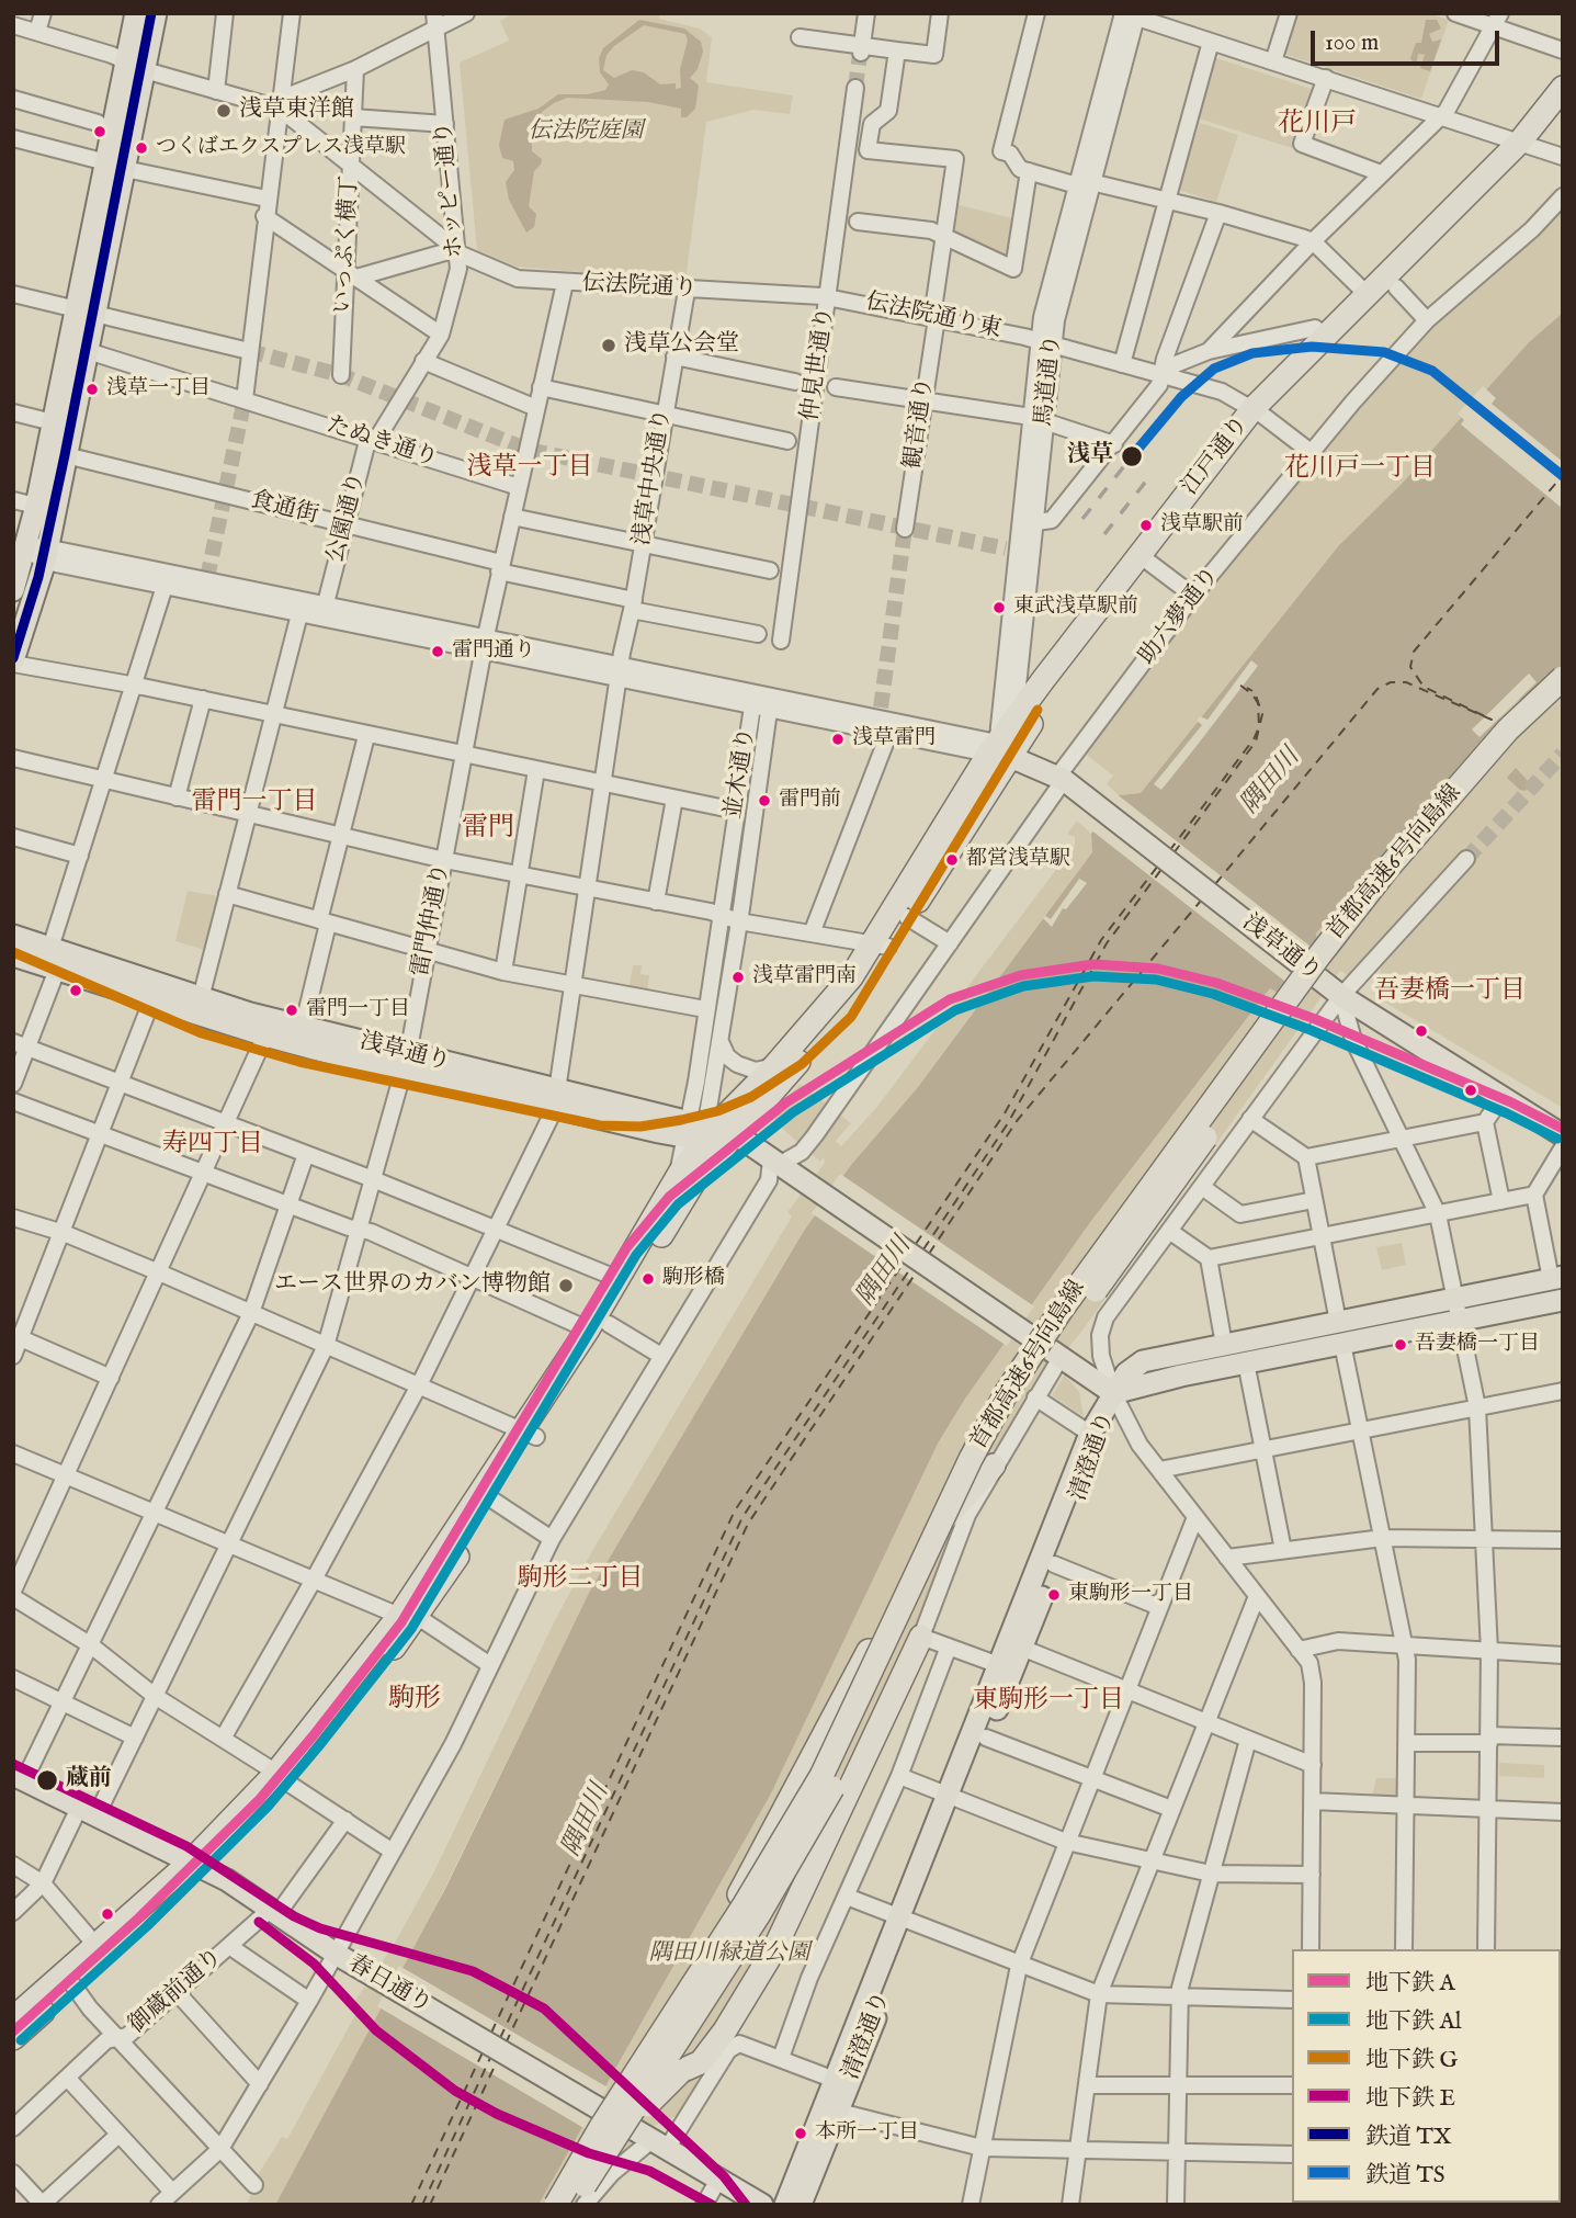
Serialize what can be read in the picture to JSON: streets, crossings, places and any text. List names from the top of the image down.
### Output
{
  "streets": {
    "highway": ["江戸通り", "首都高速6号向島線"],
    "main road": ["浅草通り", "清澄通り", "春日通り"],
    "street": [
      "ホッピー通り",
      "いっぷく横丁",
      "伝法院通り",
      "伝法院通り東",
      "仲見世通り",
      "馬道通り",
      "観音通り",
      "たぬき通り",
      "浅草中央通り",
      "食通街",
      "公園通り",
      "助六夢通り",
      "並木通り",
      "雷門仲通り",
      "御蔵前通り"
    ]
  },
  "crossings": [
    ["ホッピー通り", "伝法院通り"],
    ["ホッピー通り", "公園通り"],
    ["いっぷく横丁", "伝法院通り"],
    ["伝法院通り", "伝法院通り東"],
    ["伝法院通り", "仲見世通り"],
    ["伝法院通り", "浅草中央通り"],
    ["伝法院通り", "雷門仲通り"],
    ["伝法院通り東", "仲見世通り"],
    ["伝法院通り東", "馬道通り"],
    ["伝法院通り東", "観音通り"],
    ["伝法院通り東", "江戸通り"],
    ["伝法院通り東", "助六夢通り"],
    ["馬道通り", "江戸通り"],
    ["馬道通り", "浅草通り"],
    ["たぬき通り", "公園通り"],
    ["たぬき通り", "雷門仲通り"],
    ["江戸通り", "並木通り"],
    ["江戸通り", "浅草通り"],
    ["浅草中央通り", "食通街"],
    ["浅草中央通り", "浅草通り"],
    ["食通街", "公園通り"],
    ["食通街", "雷門仲通り"],
    ["助六夢通り", "浅草通り"],
    ["並木通り", "浅草通り"],
    ["雷門仲通り", "浅草通り"],
    ["雷門仲通り", "春日通り"],
    ["浅草通り", "清澄通り"],
    ["春日通り", "御蔵前通り"]
  ],
  "districts": [
    "花川戸",
    "浅草一丁目",
    "花川戸一丁目",
    "雷門一丁目",
    "雷門",
    "吾妻橋一丁目",
    "寿四丁目",
    "駒形二丁目",
    "駒形",
    "東駒形一丁目"
  ],
  "water": ["隅田川"],
  "parks": ["伝法院庭園", "隅田川緑道公園"],
  "places": [
    "浅草東洋館",
    "つくばエクスプレス浅草駅",
    "浅草公会堂",
    "浅草一丁目",
    "浅草",
    "浅草駅前",
    "東武浅草駅前",
    "雷門通り",
    "浅草雷門",
    "雷門前",
    "都営浅草駅",
    "浅草雷門南",
    "雷門一丁目",
    "駒形橋",
    "エース世界のカバン博物館",
    "吾妻橋一丁目",
    "東駒形一丁目",
    "蔵前",
    "本所一丁目"
  ],
  "lines": [
    "rail line TX",
    "rail line TS",
    "metro line G",
    "metro line A",
    "metro line Al",
    "metro line E"
  ],
  "legend": [
    "地下鉄 A",
    "地下鉄 Al",
    "地下鉄 G",
    "地下鉄 E",
    "鉄道 TX",
    "鉄道 TS"
  ],
  "scale_bar": "100 m"
}
